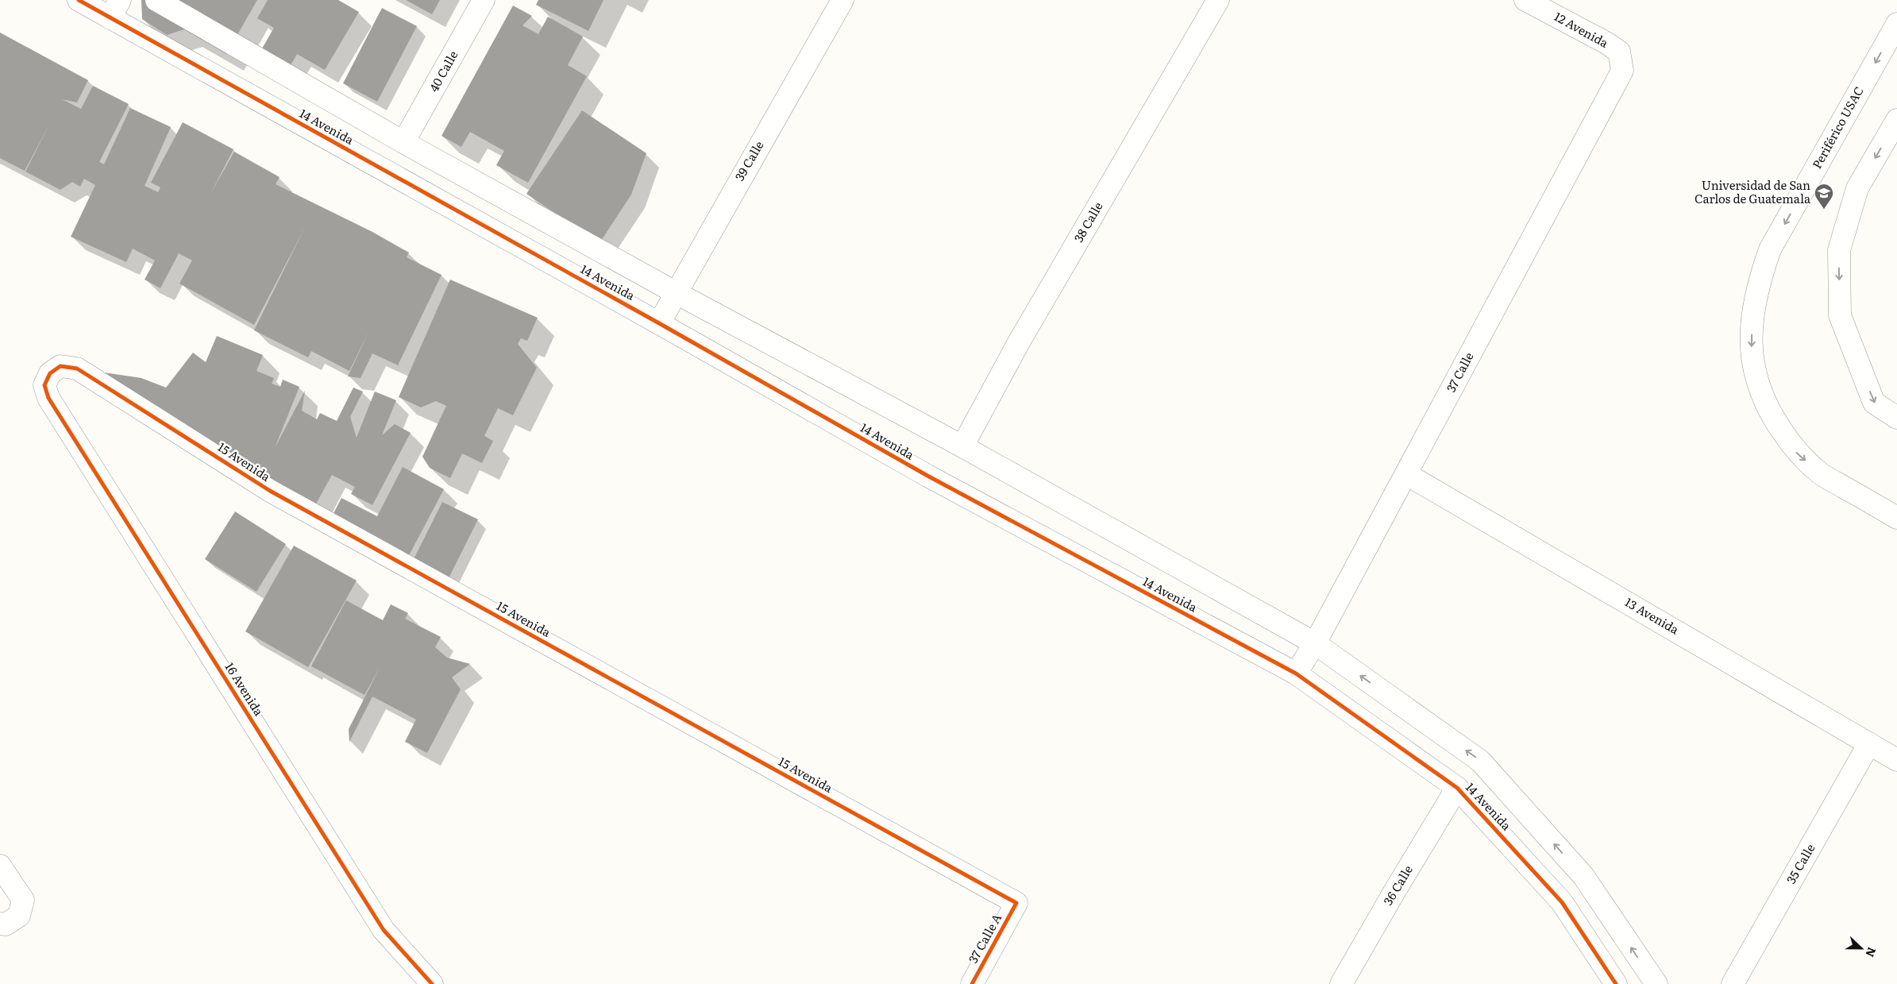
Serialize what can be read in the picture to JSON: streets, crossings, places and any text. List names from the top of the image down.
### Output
{
  "streets": {
    "street": [
      "12 Avenida",
      "40 Calle",
      "14 Avenida",
      "Periférico USAC",
      "39 Calle",
      "38 Calle",
      "37 Calle",
      "15 Avenida",
      "13 Avenida",
      "16 Avenida",
      "35 Calle",
      "36 Calle",
      "37 Calle A"
    ]
  },
  "crossings": [
    ["12 Avenida", "37 Calle"],
    ["40 Calle", "14 Avenida"],
    ["14 Avenida", "39 Calle"],
    ["14 Avenida", "38 Calle"],
    ["14 Avenida", "37 Calle"],
    ["14 Avenida", "36 Calle"],
    ["37 Calle", "13 Avenida"],
    ["15 Avenida", "16 Avenida"],
    ["15 Avenida", "37 Calle A"],
    ["13 Avenida", "35 Calle"]
  ],
  "places": {
    "school or university": ["Universidad de San Carlos de Guatemala"]
  },
  "north": "right"
}
